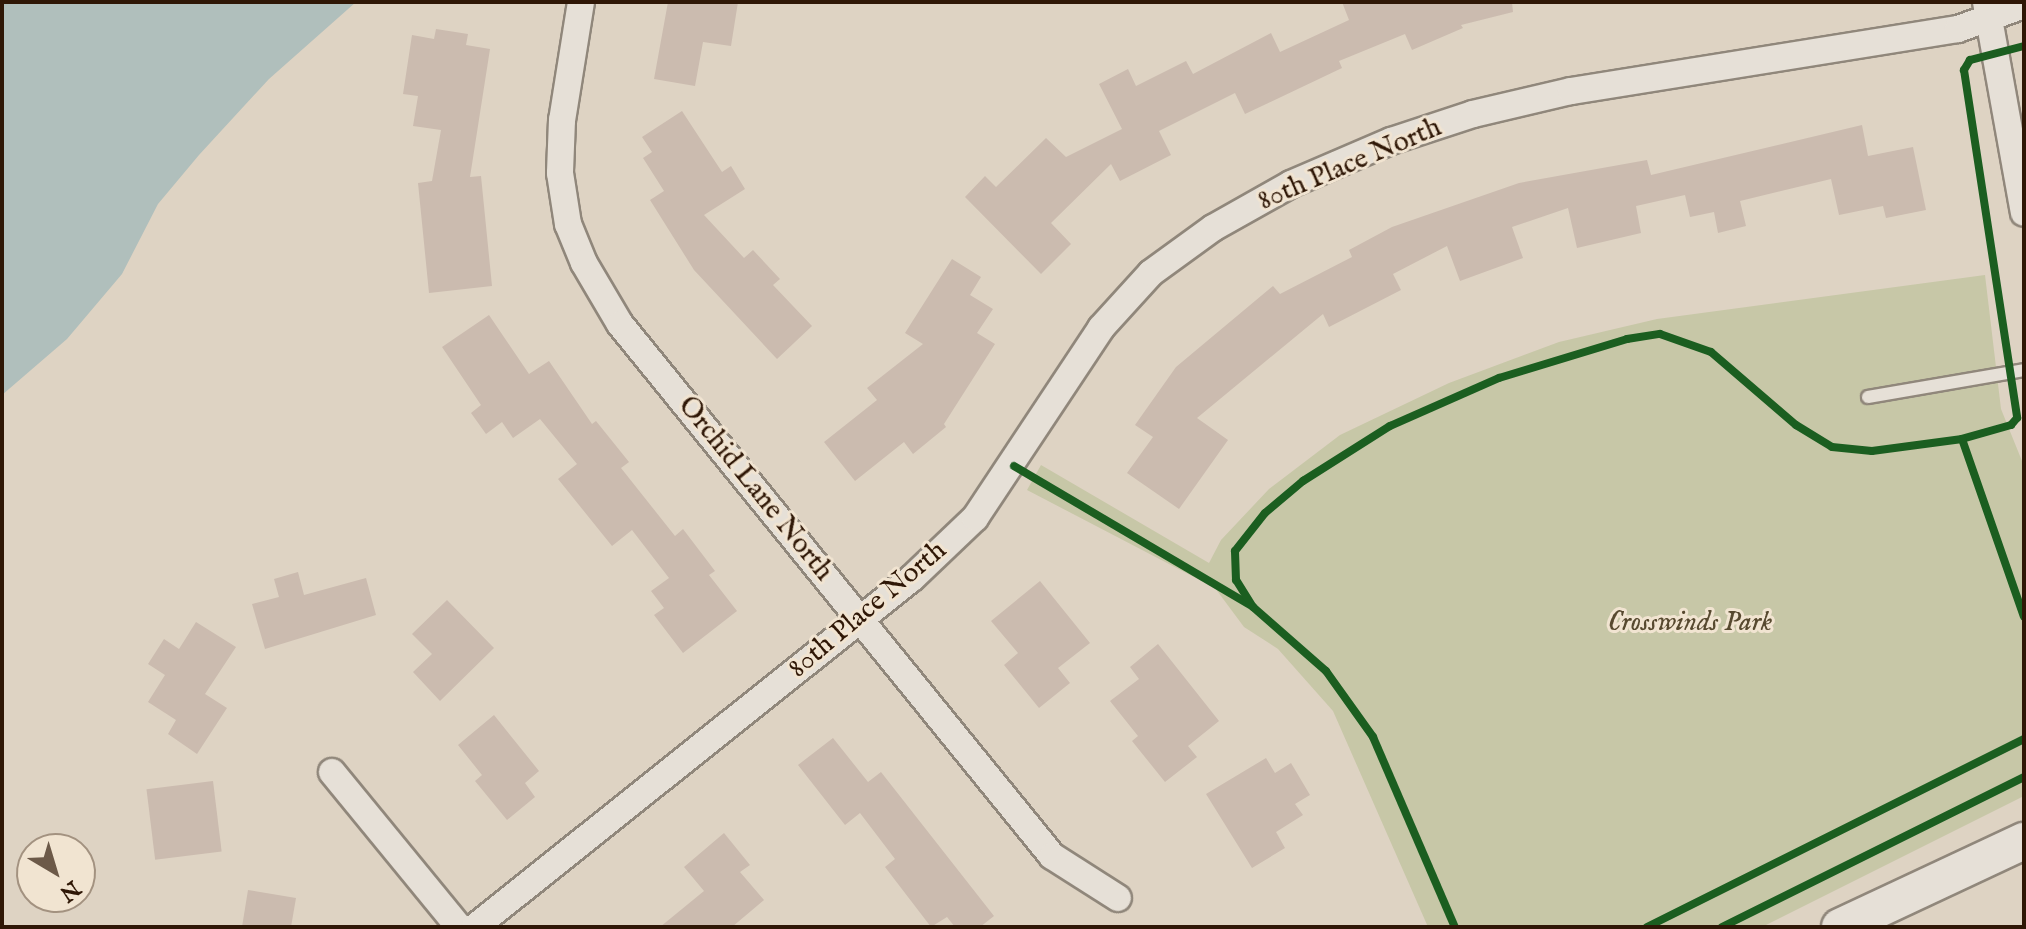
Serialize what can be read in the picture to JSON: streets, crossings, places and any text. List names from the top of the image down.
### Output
{
  "streets": {
    "street": ["80th Place North", "Orchid Lane North"]
  },
  "crossings": [
    ["80th Place North", "Orchid Lane North"]
  ],
  "parks": ["Crosswinds Park"],
  "north": "bottom right"
}
